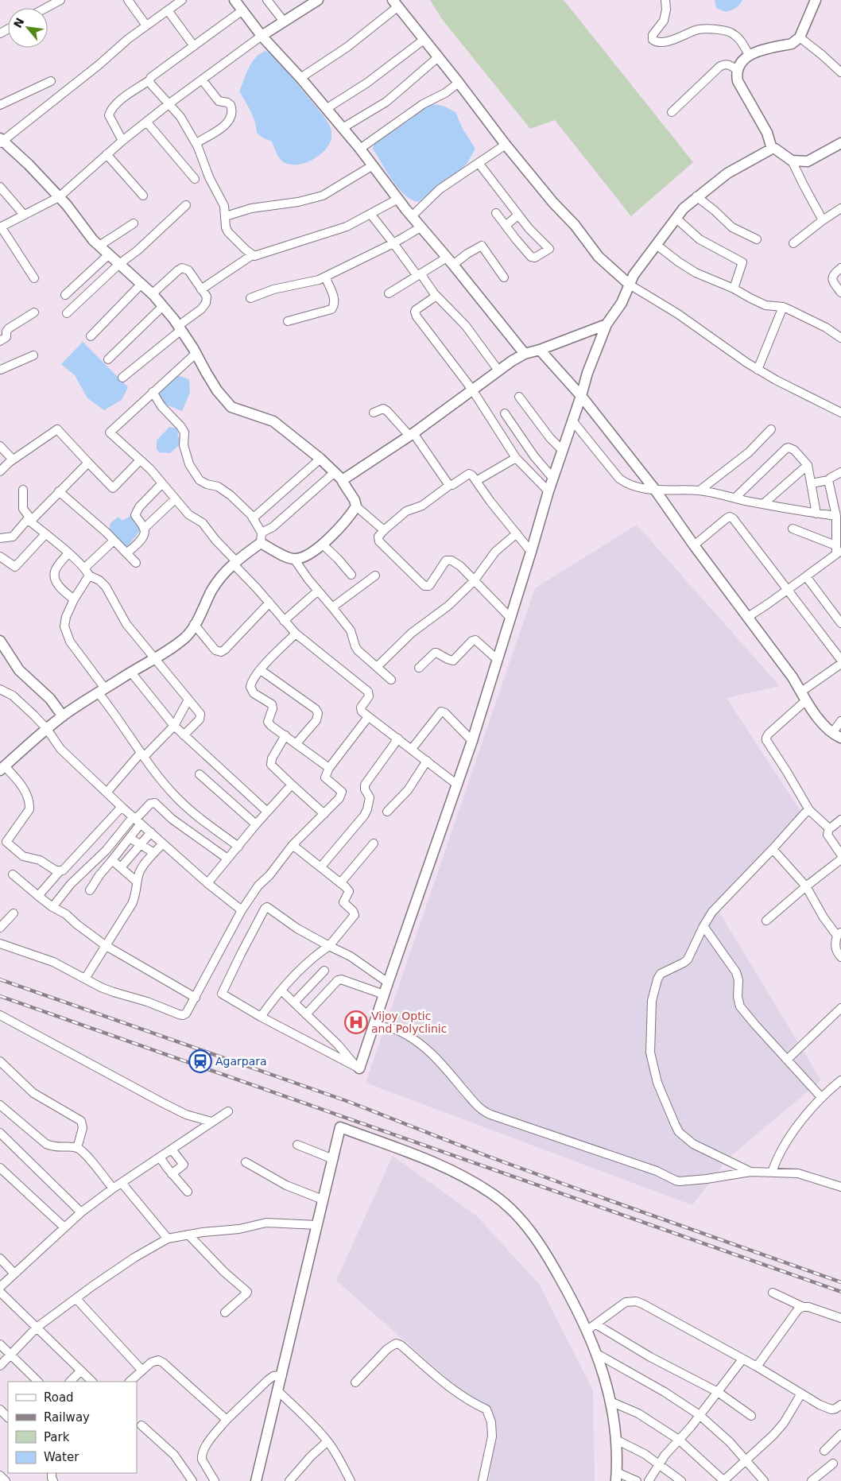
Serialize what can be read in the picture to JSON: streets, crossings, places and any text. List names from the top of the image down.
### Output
{
  "places": {
    "hospital": ["Vijoy Optic and Polyclinic"],
    "station": ["Agarpara"]
  },
  "legend": [
    "Road",
    "Railway",
    "Park",
    "Water"
  ],
  "north": "top left"
}
